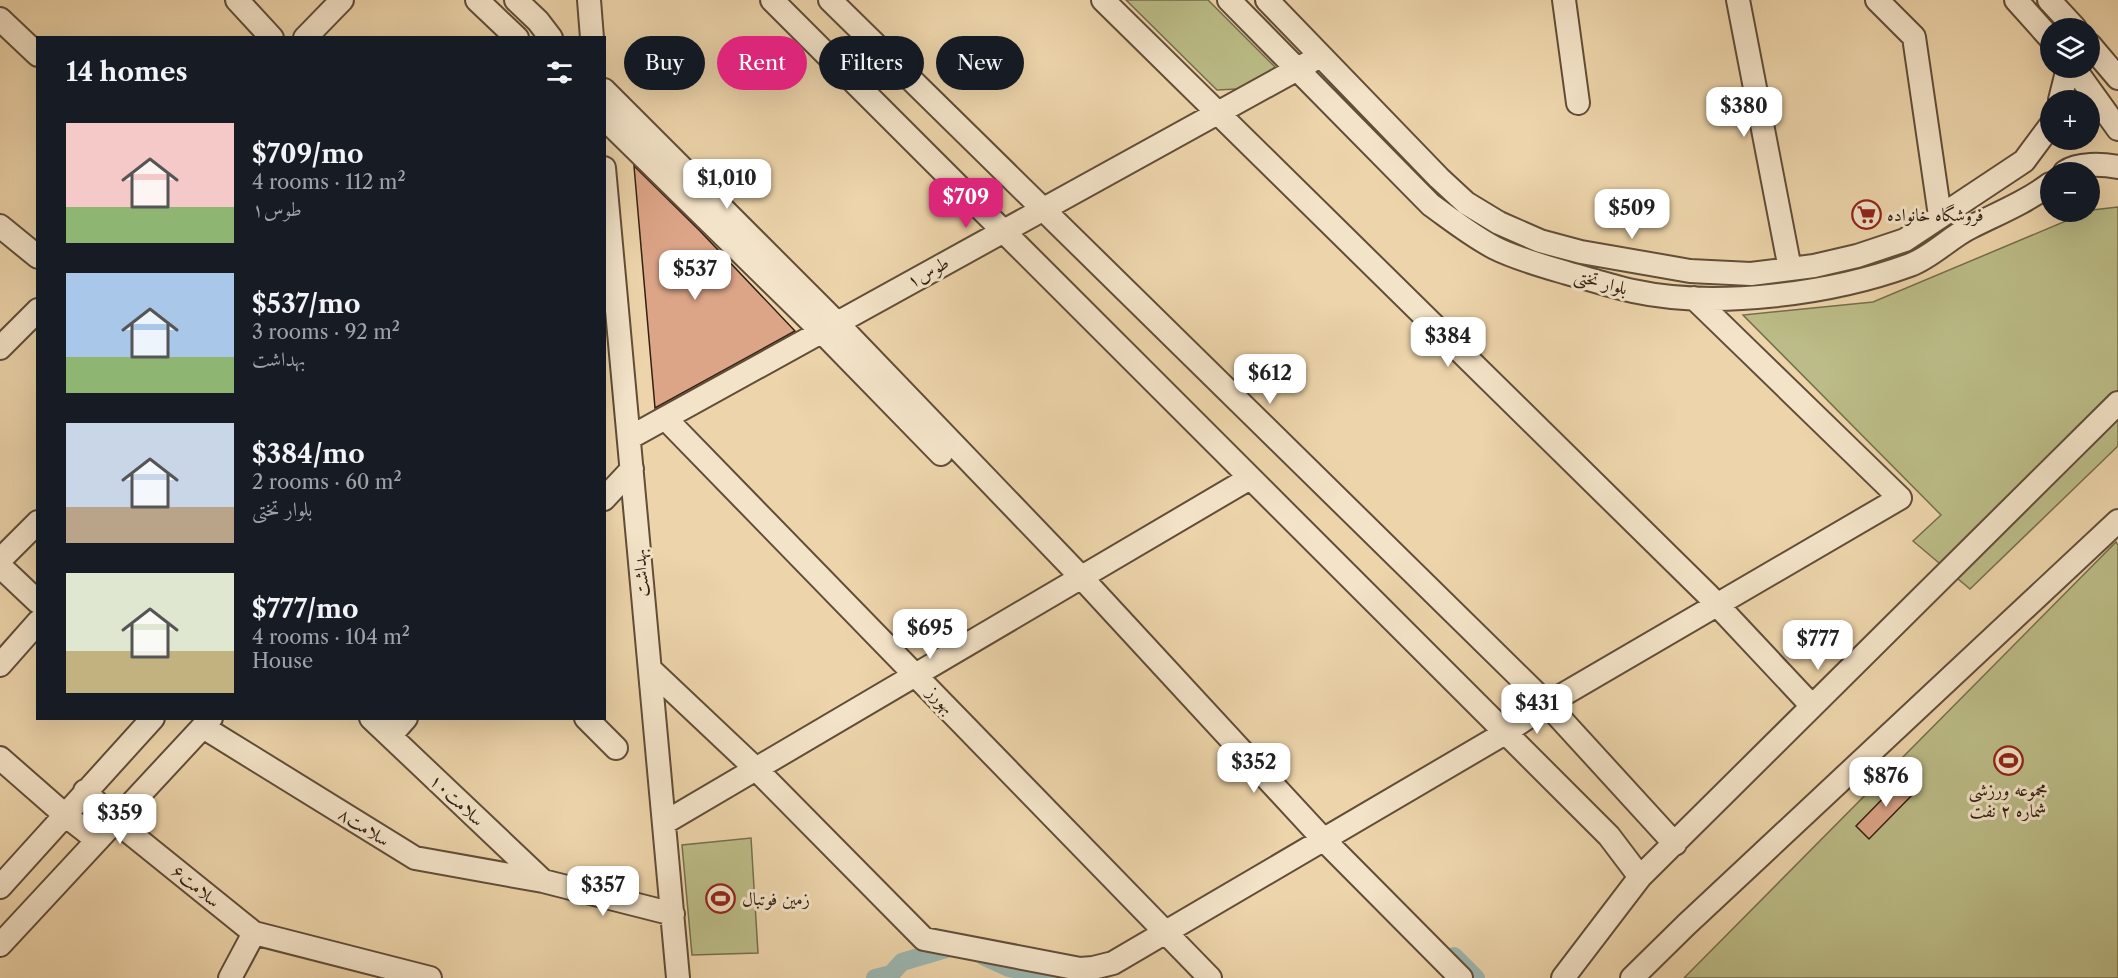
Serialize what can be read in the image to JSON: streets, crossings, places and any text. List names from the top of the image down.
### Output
{
  "streets": {
    "street": [
      "طوس۱",
      "بلوار تختی",
      "بهداشت",
      "بهورز",
      "سلامت۱۰",
      "سلامت۸",
      "سلامت۶"
    ]
  },
  "crossings": [
    ["طوس۱", "بلوار تختی"],
    ["طوس۱", "بهداشت"],
    ["طوس۱", "بهورز"],
    ["بهداشت", "سلامت۸"],
    ["سلامت۱۰", "سلامت۸"]
  ],
  "places": {
    "supermarket": ["فروشگاه خانواده"],
    "sports": ["مجموعه ورزشی شماره ۲ نفت", "زمین فوتبال"]
  },
  "page": {
    "map_buttons": ["+", "−"],
    "chip": [
      "Buy",
      "Rent",
      "Filters",
      "New"
    ],
    "heading": "14 homes",
    "price": [
      "$380",
      "$1,010",
      "$709",
      "$509",
      "$537",
      "$384",
      "$612",
      "$695",
      "$777",
      "$431",
      "$352",
      "$876",
      "$359",
      "$357"
    ],
    "list": [
      {
        "name": "$709/mo",
        "note": "4 rooms · 112 m² · طوس۱"
      },
      {
        "name": "$537/mo",
        "note": "3 rooms · 92 m² · بهداشت"
      },
      {
        "name": "$384/mo",
        "note": "2 rooms · 60 m² · بلوار تختی"
      },
      {
        "name": "$777/mo",
        "note": "4 rooms · 104 m² · House"
      }
    ]
  }
}
